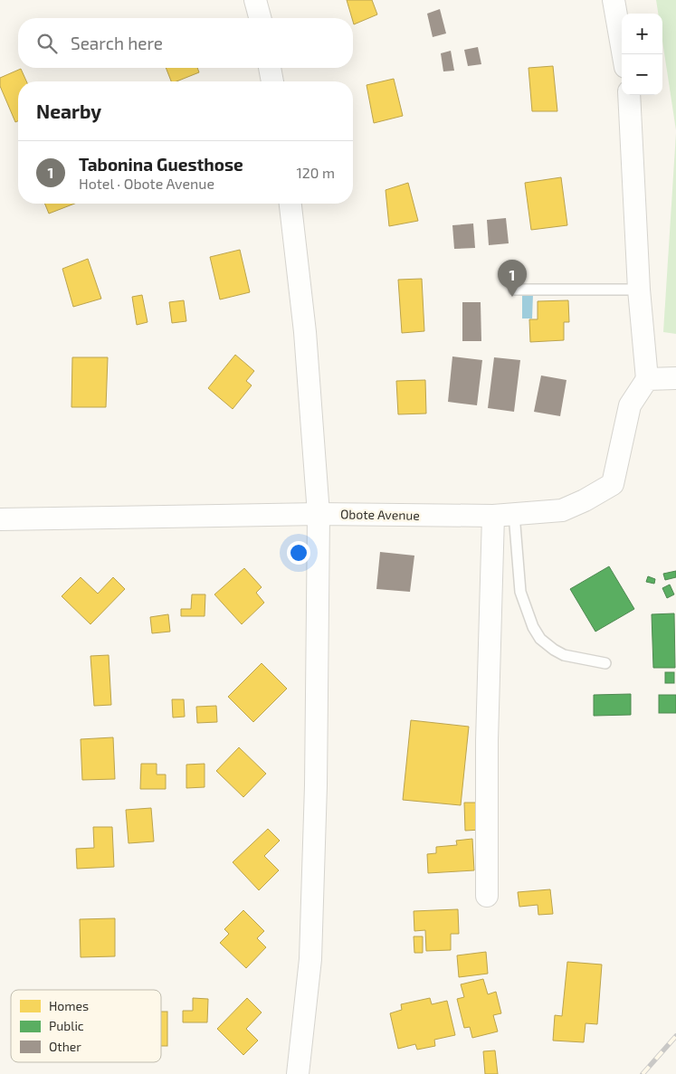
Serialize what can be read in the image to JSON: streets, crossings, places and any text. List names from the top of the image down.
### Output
{
  "streets": {
    "street": ["Obote Avenue"]
  },
  "legend": ["Homes", "Public", "Other"],
  "page": {
    "map_buttons": ["+", "−"],
    "search": "Search here",
    "heading": "Nearby",
    "list": [
      {
        "mark": "1",
        "name": "Tabonina Guesthose",
        "note": "Hotel · Obote Avenue",
        "value": "120 m"
      }
    ],
    "pins": "1"
  }
}
